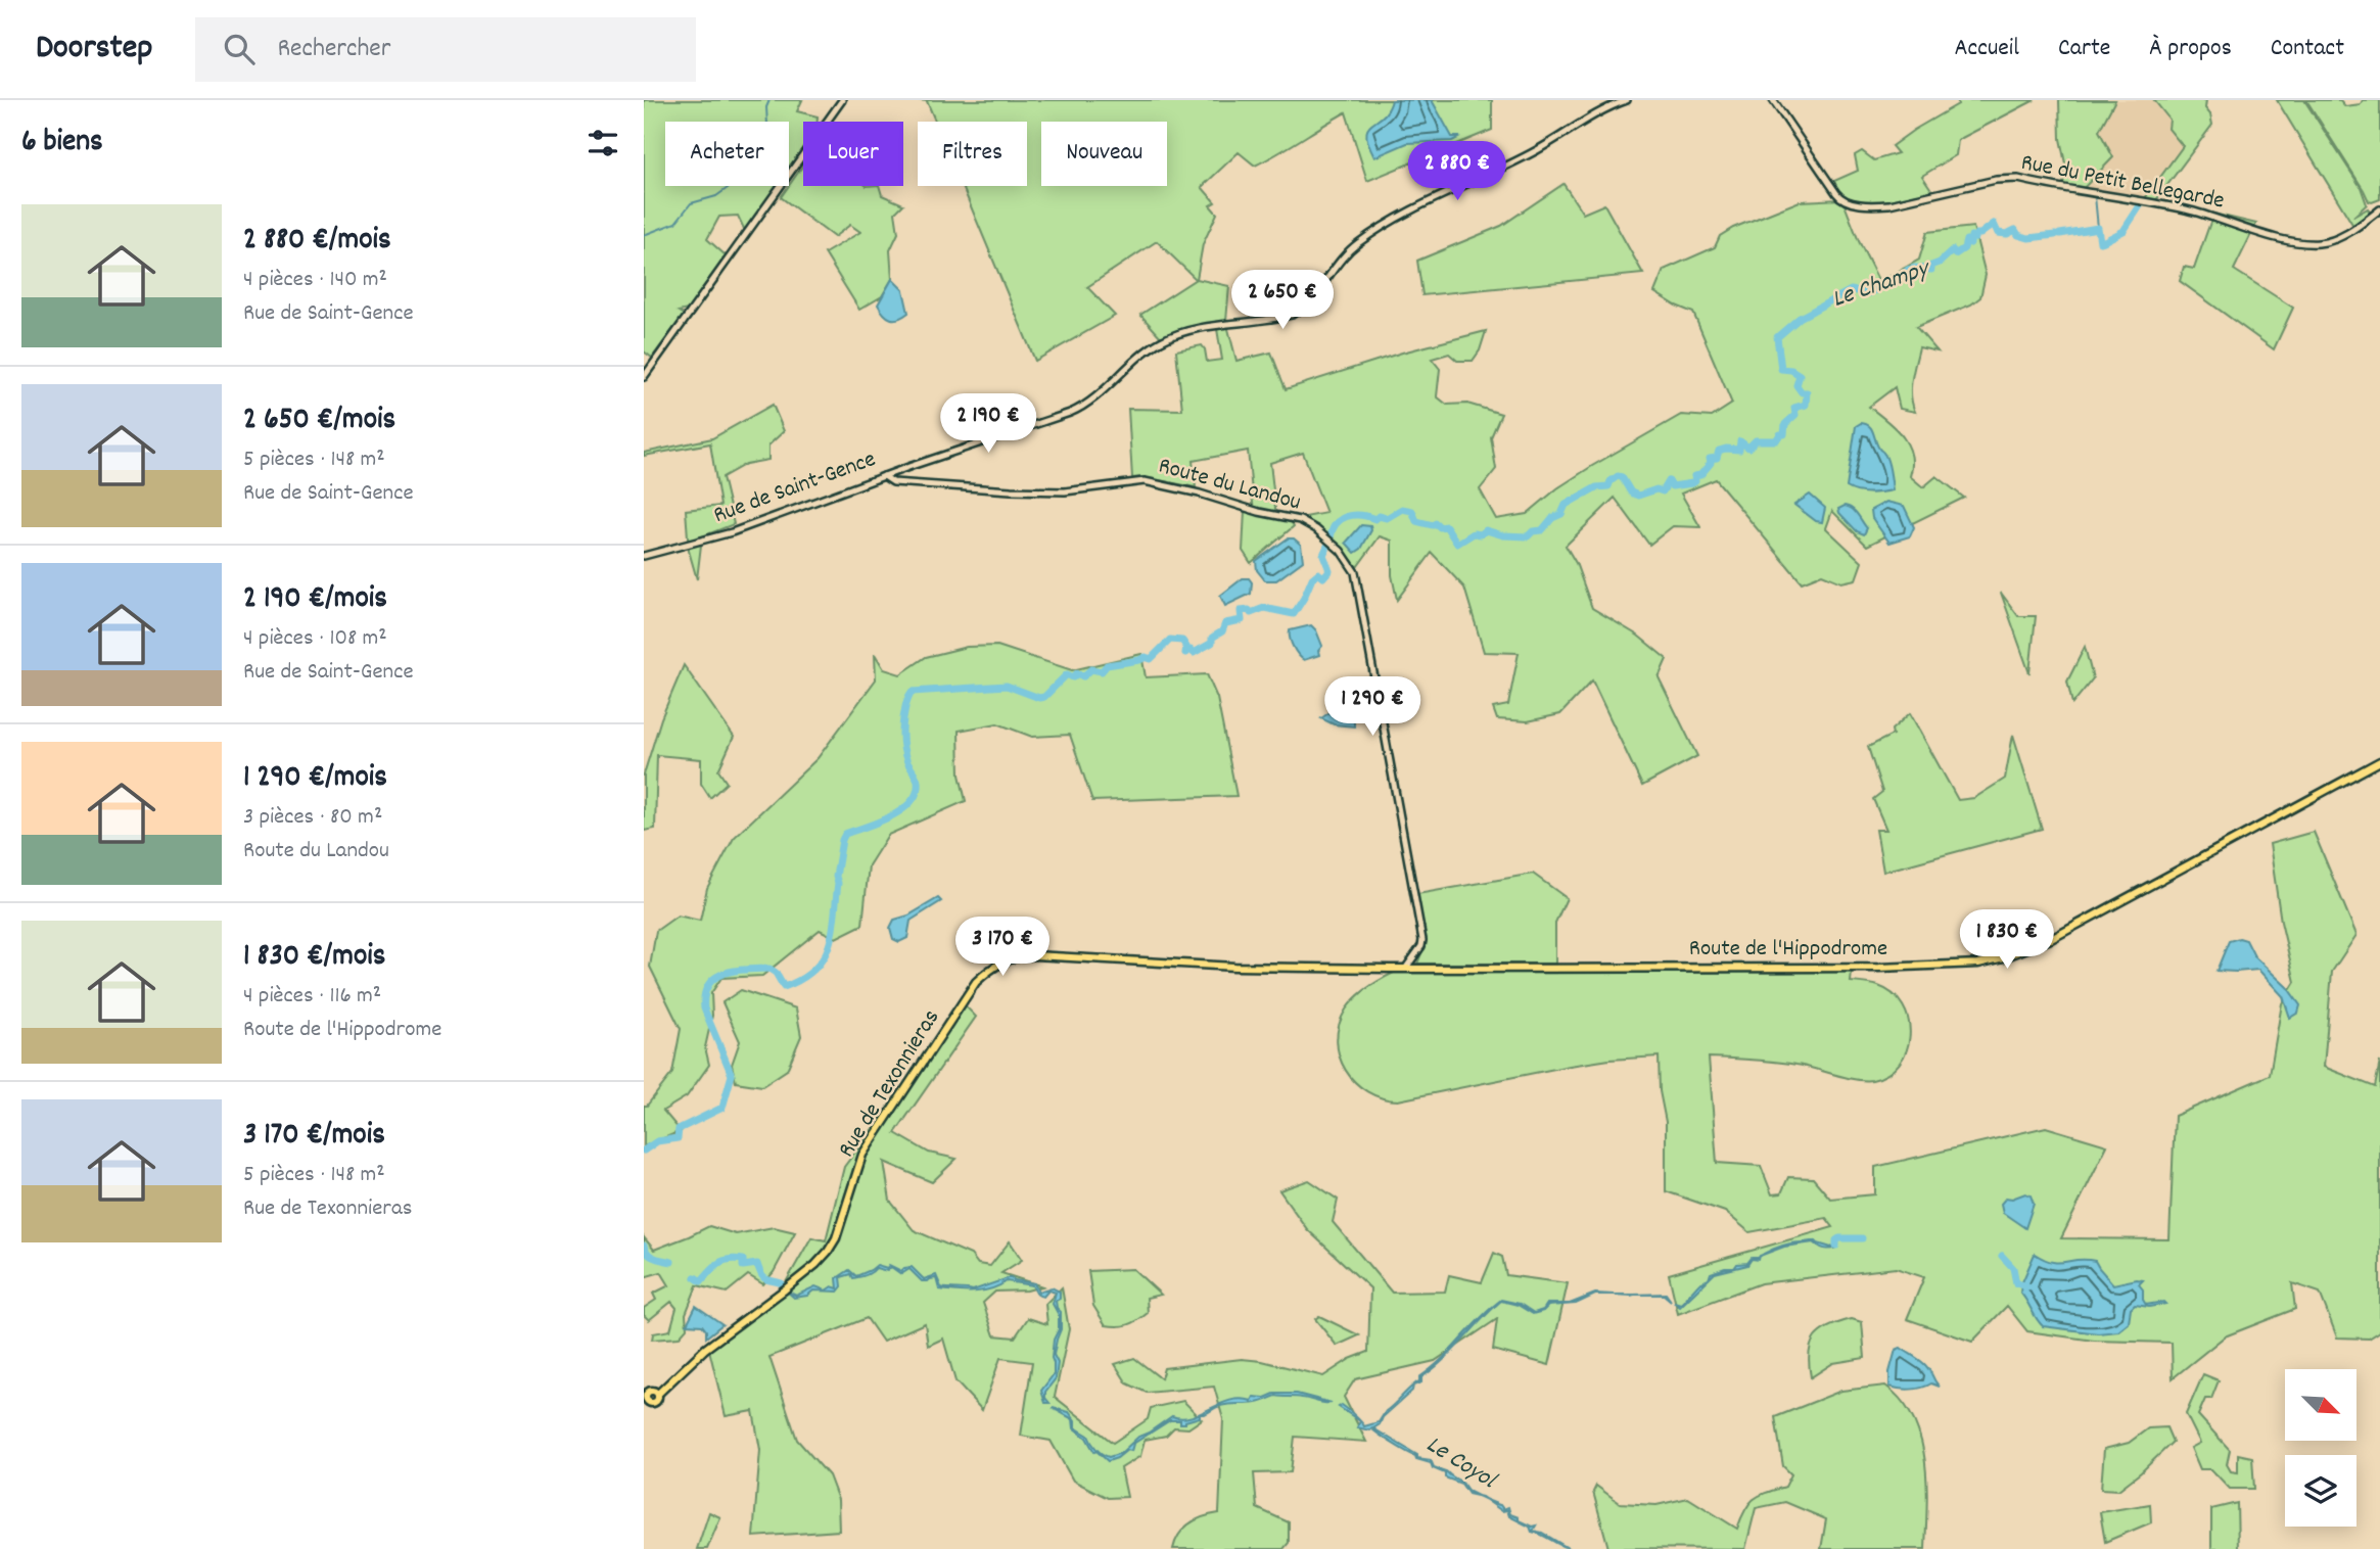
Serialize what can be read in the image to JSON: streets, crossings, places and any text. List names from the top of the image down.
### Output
{
  "streets": {
    "main road": ["Route de l'Hippodrome", "Rue de Texonnieras"],
    "street": ["Rue du Petit Bellegarde", "Route du Landou", "Rue de Saint-Gence"]
  },
  "crossings": [
    ["Route du Landou", "Rue de Saint-Gence"],
    ["Route du Landou", "Route de l'Hippodrome"],
    ["Route du Landou", "Rue de Texonnieras"],
    ["Route de l'Hippodrome", "Rue de Texonnieras"]
  ],
  "water": ["Le Champy", "Le Coyol"],
  "north": "bottom right",
  "page": {
    "header": "Doorstep",
    "search": "Rechercher",
    "nav": [
      "Accueil",
      "Carte",
      "À propos",
      "Contact"
    ],
    "heading": "6 biens",
    "chip": [
      "Acheter",
      "Louer",
      "Filtres",
      "Nouveau"
    ],
    "price": [
      "2 880 €",
      "2 650 €",
      "2 190 €",
      "1 290 €",
      "1 830 €",
      "3 170 €"
    ],
    "list": [
      {
        "name": "2 880 €/mois",
        "note": "4 pièces · 140 m² · Rue de Saint-Gence"
      },
      {
        "name": "2 650 €/mois",
        "note": "5 pièces · 148 m² · Rue de Saint-Gence"
      },
      {
        "name": "2 190 €/mois",
        "note": "4 pièces · 108 m² · Rue de Saint-Gence"
      },
      {
        "name": "1 290 €/mois",
        "note": "3 pièces · 80 m² · Route du Landou"
      },
      {
        "name": "1 830 €/mois",
        "note": "4 pièces · 116 m² · Route de l'Hippodrome"
      },
      {
        "name": "3 170 €/mois",
        "note": "5 pièces · 148 m² · Rue de Texonnieras"
      }
    ]
  }
}
